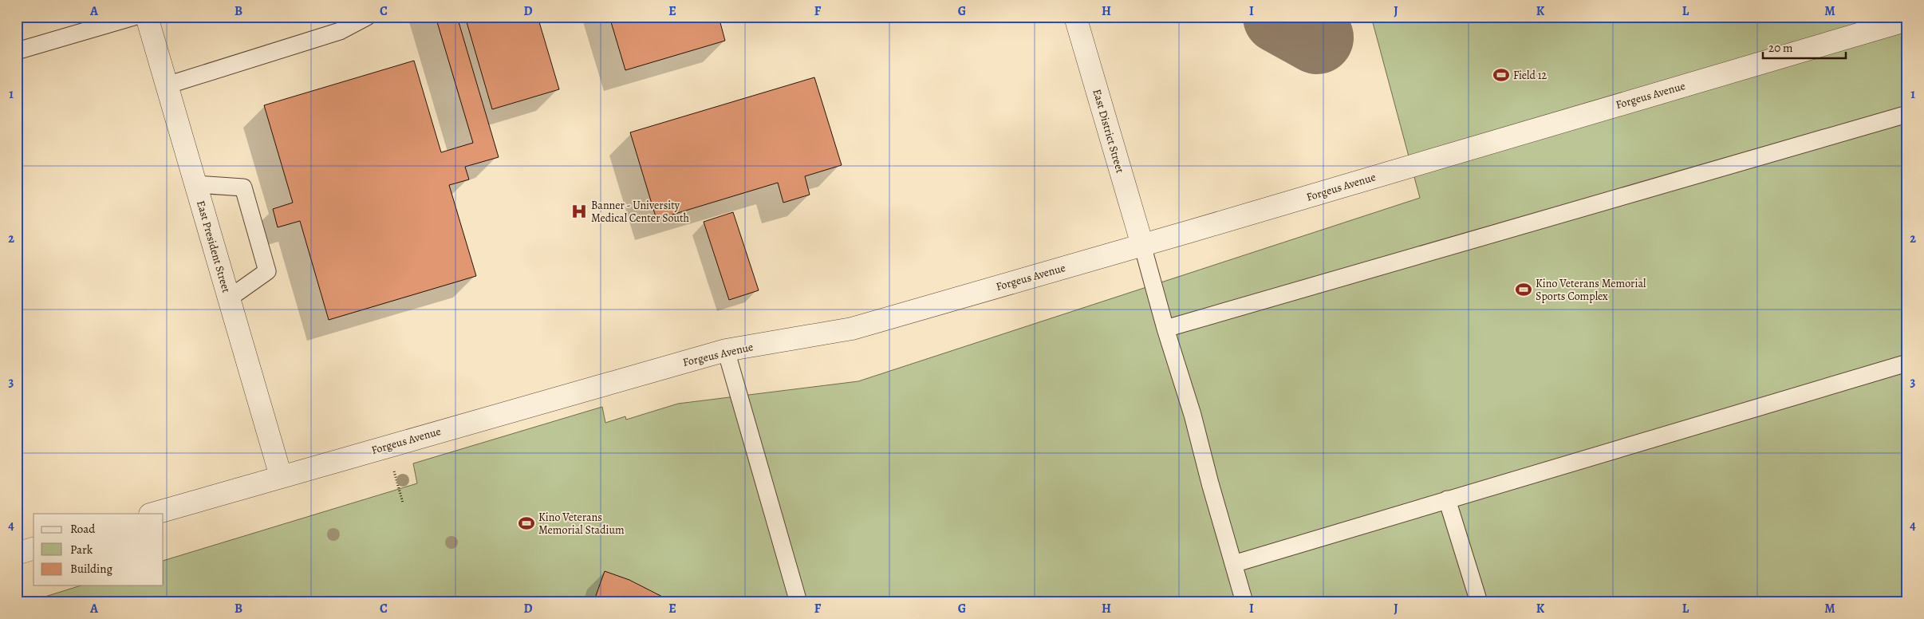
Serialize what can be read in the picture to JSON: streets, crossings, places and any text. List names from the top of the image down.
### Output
{
  "streets": {
    "street": ["Forgeus Avenue", "East District Street", "East President Street"]
  },
  "crossings": [
    ["Forgeus Avenue", "East District Street"],
    ["Forgeus Avenue", "East President Street"]
  ],
  "places": {
    "sports": ["Field 12", "Kino Veterans Memorial Sports Complex", "Kino Veterans Memorial Stadium"],
    "hospital": ["Banner - University Medical Center South"]
  },
  "legend": ["Road", "Park", "Building"],
  "scale_bar": "20 m",
  "grid": {
    "columns": [
      "A",
      "B",
      "C",
      "D",
      "E",
      "F",
      "G",
      "H",
      "I",
      "J",
      "K",
      "L",
      "M"
    ],
    "rows": [
      "1",
      "2",
      "3",
      "4"
    ]
  }
}
